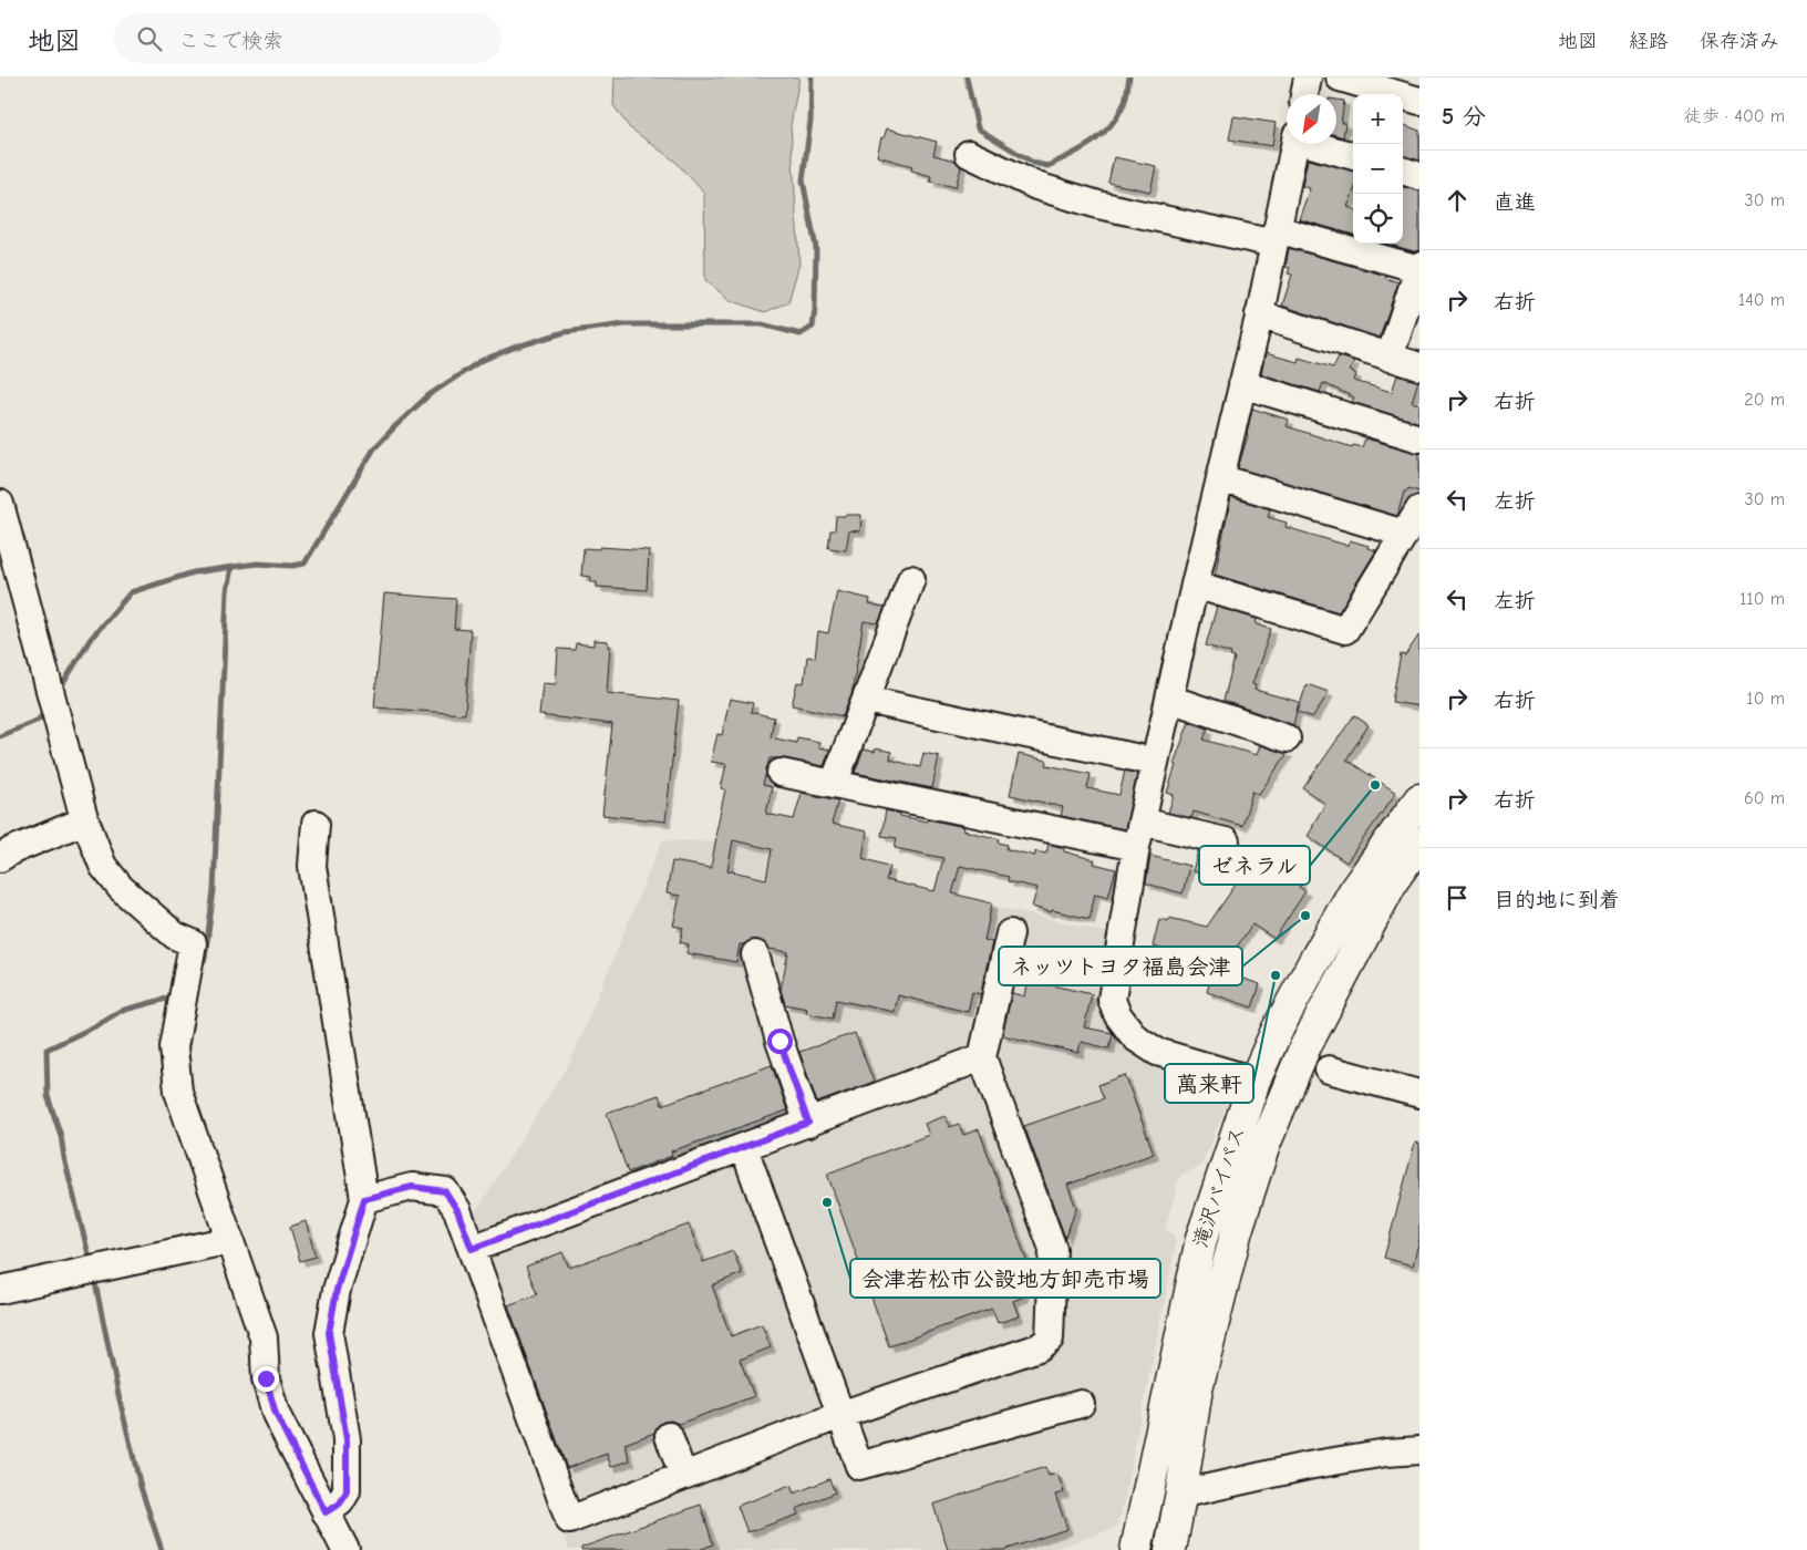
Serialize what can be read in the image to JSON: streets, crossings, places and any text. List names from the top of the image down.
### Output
{
  "streets": {
    "highway": ["滝沢バイパス"]
  },
  "places": [
    "ゼネラル",
    "ネッツトヨタ福島会津",
    "萬来軒",
    "会津若松市公設地方卸売市場"
  ],
  "north": "bottom left",
  "page": {
    "header": "地図",
    "search": "ここで検索",
    "nav": ["地図", "経路", "保存済み"],
    "heading": ["5 分", "徒歩 · 400 m"],
    "map_buttons": ["+", "−"],
    "list": [
      ["直進", "30 m"],
      ["右折", "140 m"],
      ["右折", "20 m"],
      ["左折", "30 m"],
      ["左折", "110 m"],
      ["右折", "10 m"],
      ["右折", "60 m"],
      "目的地に到着"
    ]
  }
}
